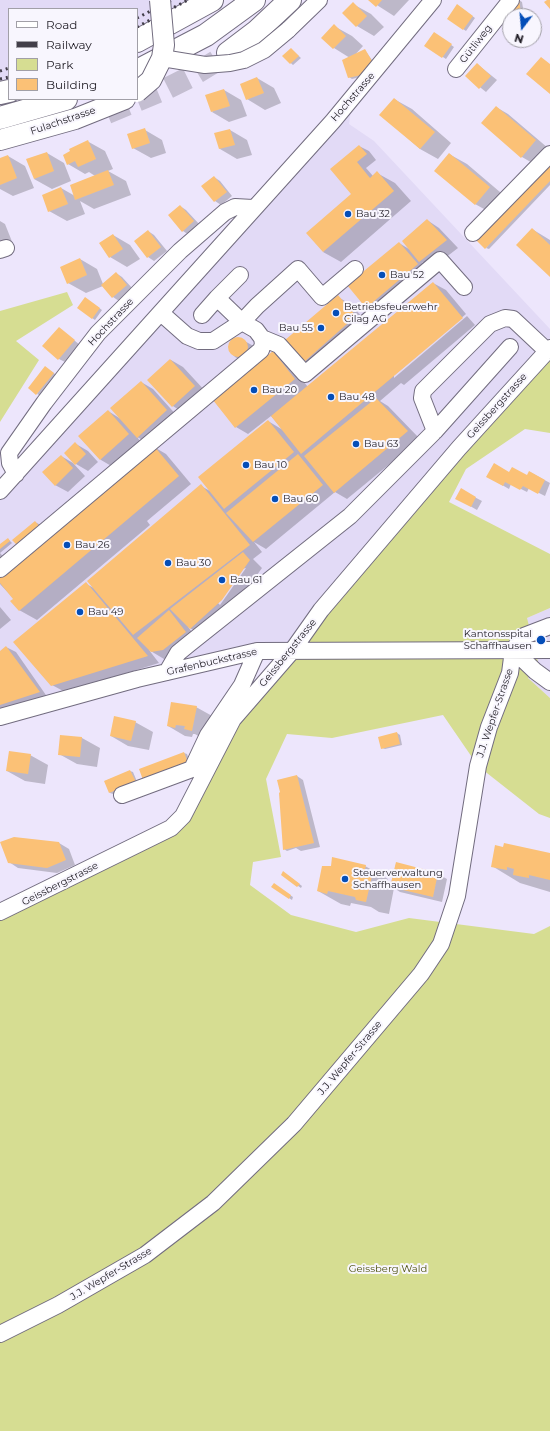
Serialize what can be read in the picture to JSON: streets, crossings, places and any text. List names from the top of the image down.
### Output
{
  "streets": {
    "main road": ["Fulachstrasse"],
    "street": [
      "Gütliweg",
      "Hochstrasse",
      "Geissbergstrasse",
      "Grafenbuckstrasse",
      "J.J. Wepfer-Strasse"
    ]
  },
  "crossings": [
    ["Geissbergstrasse", "Grafenbuckstrasse"],
    ["Grafenbuckstrasse", "J.J. Wepfer-Strasse"]
  ],
  "parks": ["Geissberg Wald"],
  "places": [
    "Bau 32",
    "Bau 52",
    "Betriebsfeuerwehr Cilag AG",
    "Bau 55",
    "Bau 20",
    "Bau 48",
    "Bau 63",
    "Bau 10",
    "Bau 60",
    "Bau 26",
    "Bau 30",
    "Bau 61",
    "Bau 49",
    "Kantonsspital Schaffhausen",
    "Steuerverwaltung Schaffhausen"
  ],
  "legend": [
    "Road",
    "Railway",
    "Park",
    "Building"
  ],
  "north": "bottom"
}
